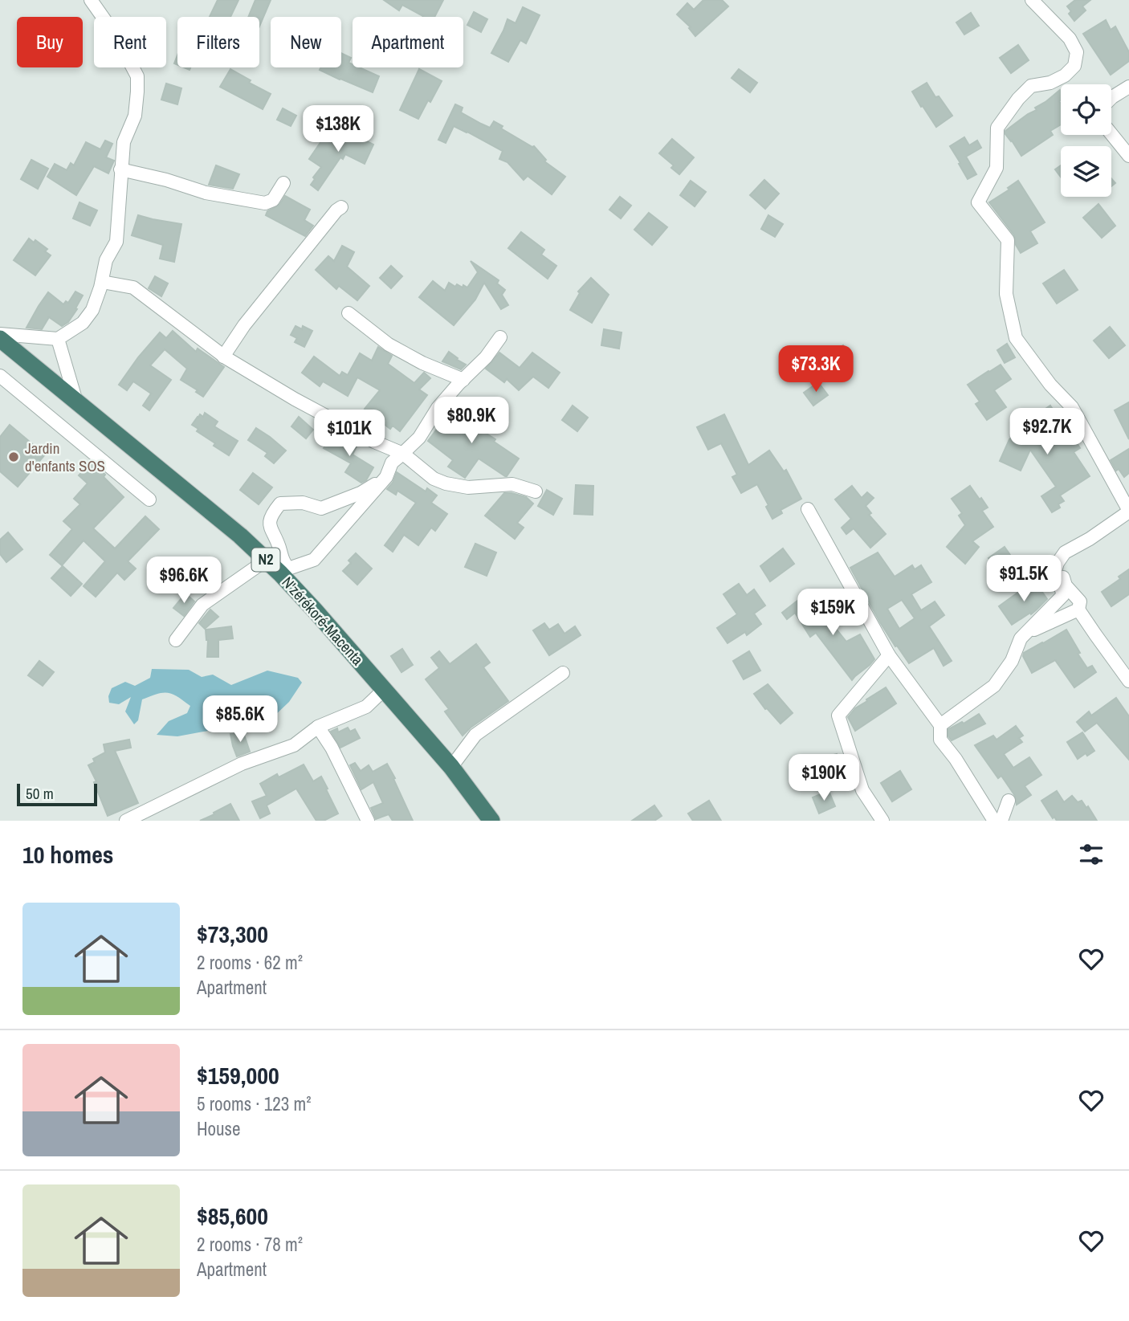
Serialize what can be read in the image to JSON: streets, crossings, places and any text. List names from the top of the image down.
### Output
{
  "streets": {
    "highway": ["N2", "N'zérékoré-Macenta"]
  },
  "places": ["Jardin d'enfants SOS"],
  "scale_bar": "50 m",
  "page": {
    "chip": [
      "Buy",
      "Rent",
      "Filters",
      "New",
      "Apartment"
    ],
    "price": [
      "$138K",
      "$73.3K",
      "$80.9K",
      "$92.7K",
      "$101K",
      "$91.5K",
      "$96.6K",
      "$159K",
      "$85.6K",
      "$190K"
    ],
    "scale": "50 m",
    "heading": "10 homes",
    "list": [
      {
        "name": "$73,300",
        "note": "2 rooms · 62 m² · Apartment"
      },
      {
        "name": "$159,000",
        "note": "5 rooms · 123 m² · House"
      },
      {
        "name": "$85,600",
        "note": "2 rooms · 78 m² · Apartment"
      }
    ]
  }
}
